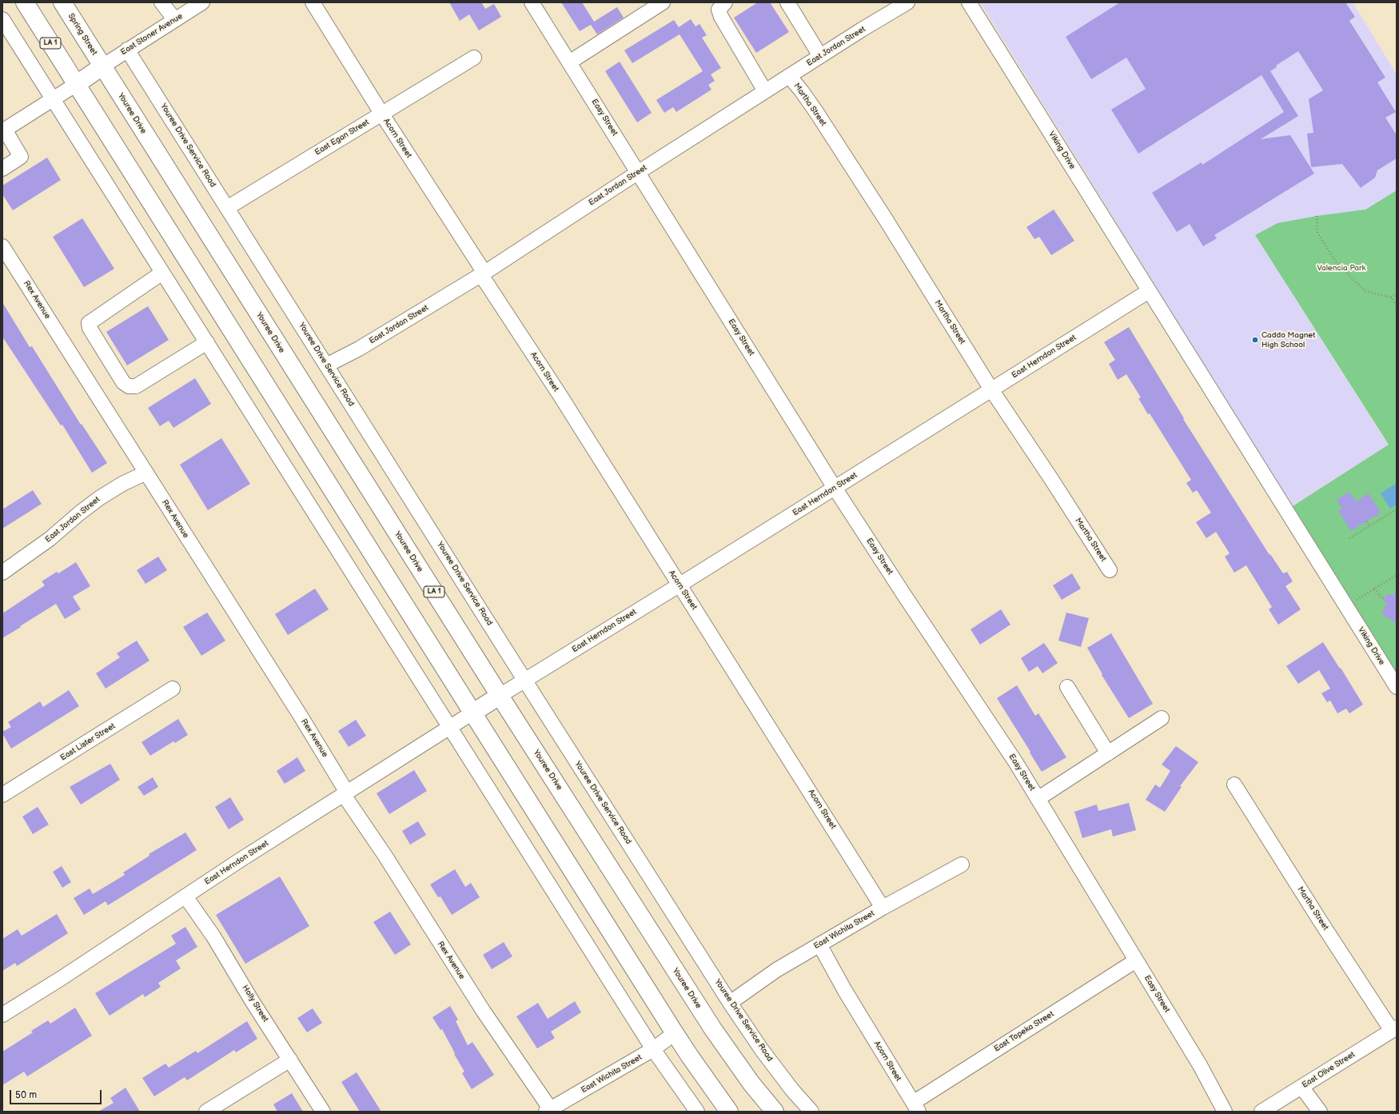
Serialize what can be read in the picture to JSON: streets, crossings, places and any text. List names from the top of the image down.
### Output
{
  "streets": {
    "main road": ["Spring Street", "LA 1", "Youree Drive"],
    "street": [
      "East Stoner Avenue",
      "East Jordan Street",
      "Martha Street",
      "Easy Street",
      "East Egan Street",
      "Acorn Street",
      "Youree Drive Service Road",
      "Viking Drive",
      "Rex Avenue",
      "East Herndon Street",
      "East Lister Street",
      "East Wichita Street",
      "Holly Street",
      "East Topeka Street",
      "East Olive Street"
    ]
  },
  "crossings": [
    ["Spring Street", "East Stoner Avenue"],
    ["Spring Street", "Youree Drive"],
    ["East Stoner Avenue", "Youree Drive"],
    ["East Stoner Avenue", "Youree Drive Service Road"],
    ["LA 1", "East Herndon Street"],
    ["LA 1", "East Wichita Street"],
    ["East Jordan Street", "Martha Street"],
    ["East Jordan Street", "Easy Street"],
    ["East Jordan Street", "Acorn Street"],
    ["East Jordan Street", "Youree Drive Service Road"],
    ["East Jordan Street", "Rex Avenue"],
    ["Martha Street", "East Herndon Street"],
    ["Martha Street", "East Olive Street"],
    ["Youree Drive", "East Herndon Street"],
    ["Easy Street", "East Herndon Street"],
    ["Easy Street", "East Topeka Street"],
    ["East Egan Street", "Acorn Street"],
    ["East Egan Street", "Youree Drive Service Road"],
    ["Acorn Street", "East Herndon Street"],
    ["Acorn Street", "East Wichita Street"],
    ["Acorn Street", "East Topeka Street"],
    ["Youree Drive Service Road", "East Herndon Street"],
    ["Youree Drive Service Road", "East Wichita Street"],
    ["Viking Drive", "East Herndon Street"],
    ["Rex Avenue", "East Herndon Street"],
    ["Rex Avenue", "East Wichita Street"],
    ["East Herndon Street", "Holly Street"]
  ],
  "parks": ["Valencia Park"],
  "places": ["Caddo Magnet High School"],
  "scale_bar": "50 m"
}
